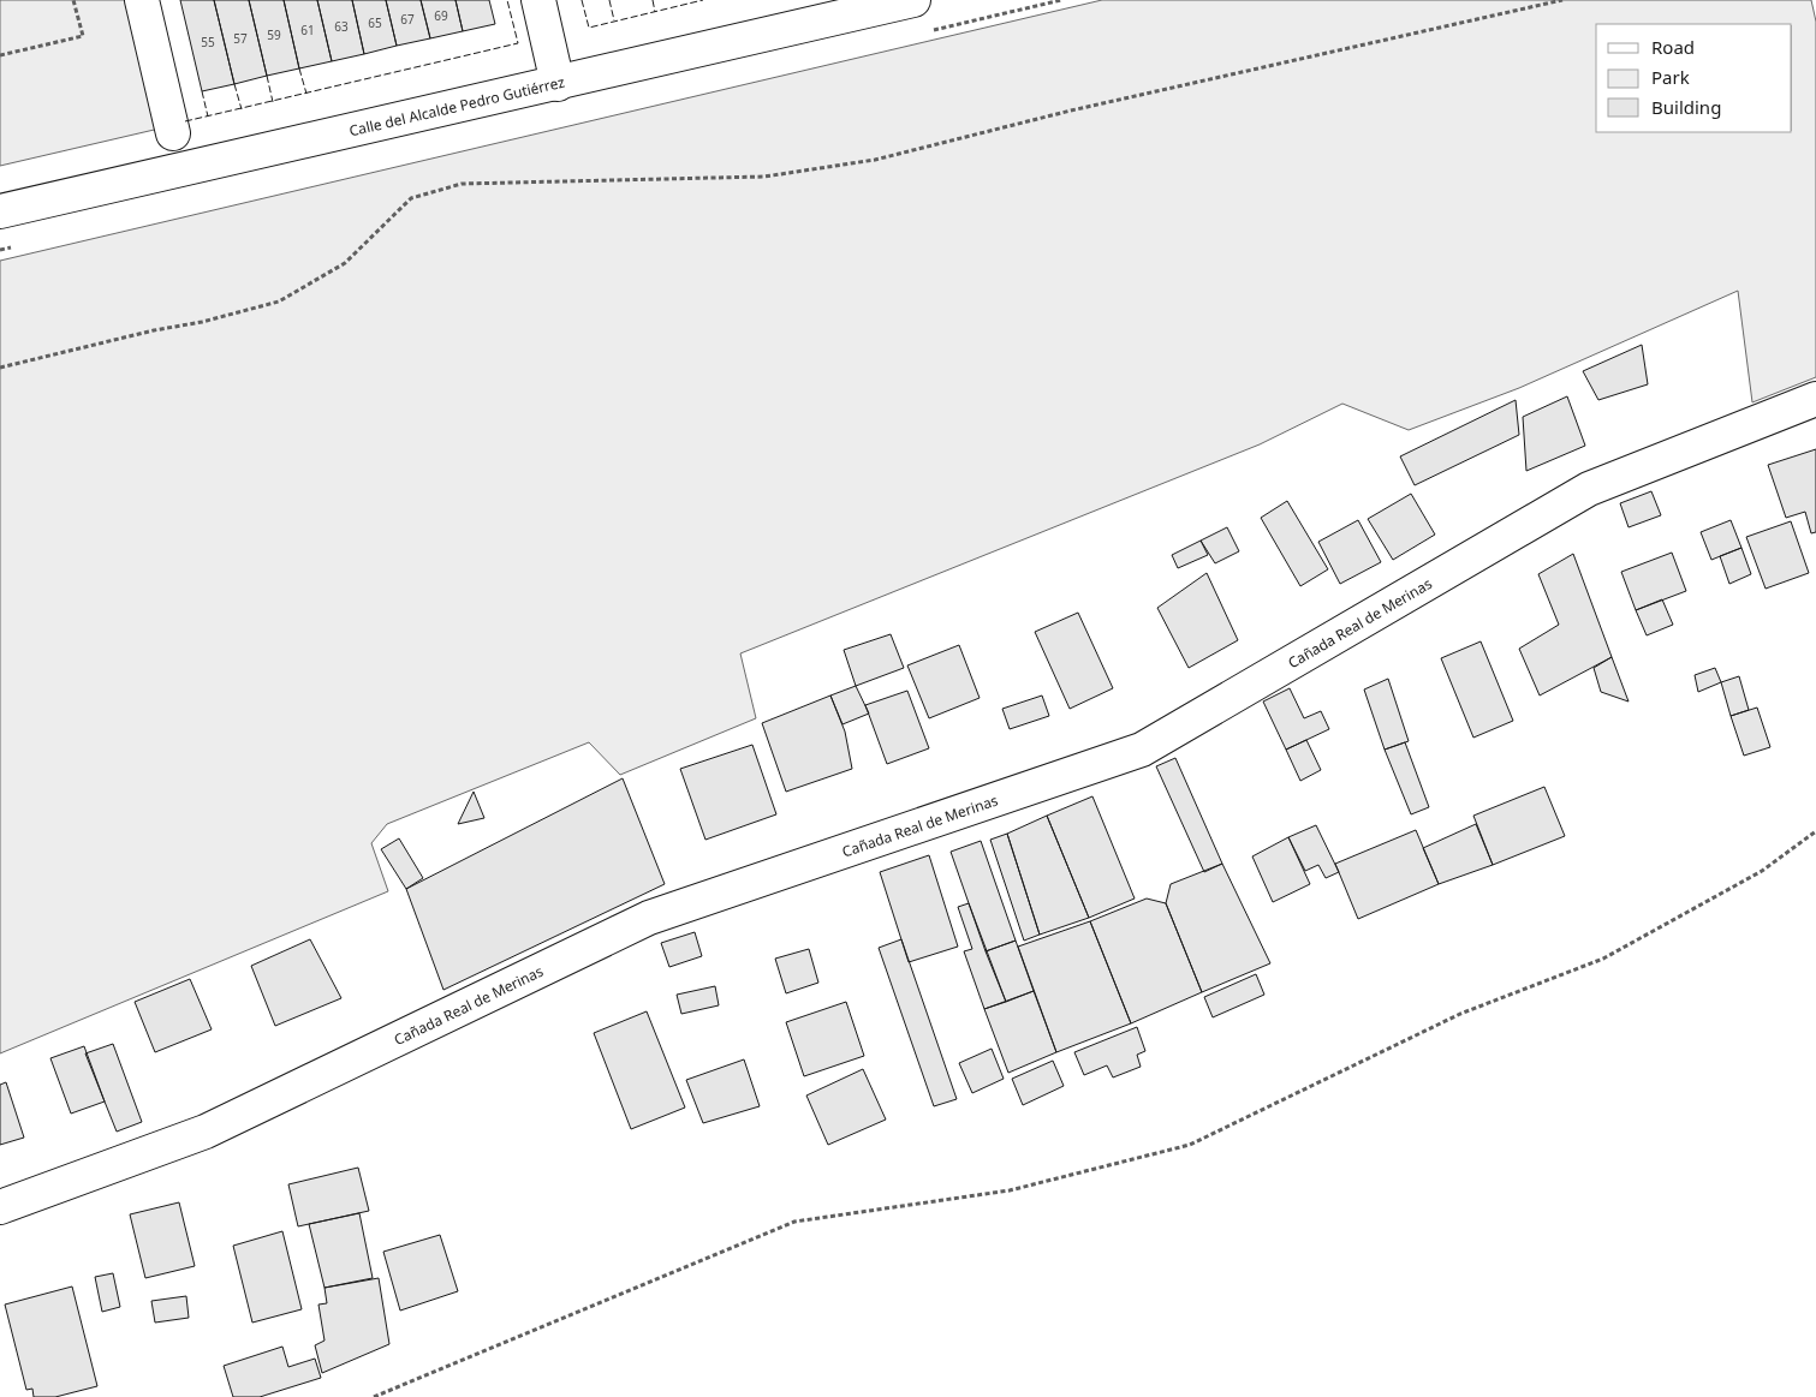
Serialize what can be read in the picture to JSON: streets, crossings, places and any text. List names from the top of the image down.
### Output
{
  "streets": {
    "street": ["Calle del Alcalde Pedro Gutiérrez", "Cañada Real de Merinas"]
  },
  "house_numbers": [
    "69",
    "67",
    "65",
    "63",
    "61",
    "59",
    "57",
    "55"
  ],
  "legend": ["Road", "Park", "Building"]
}
